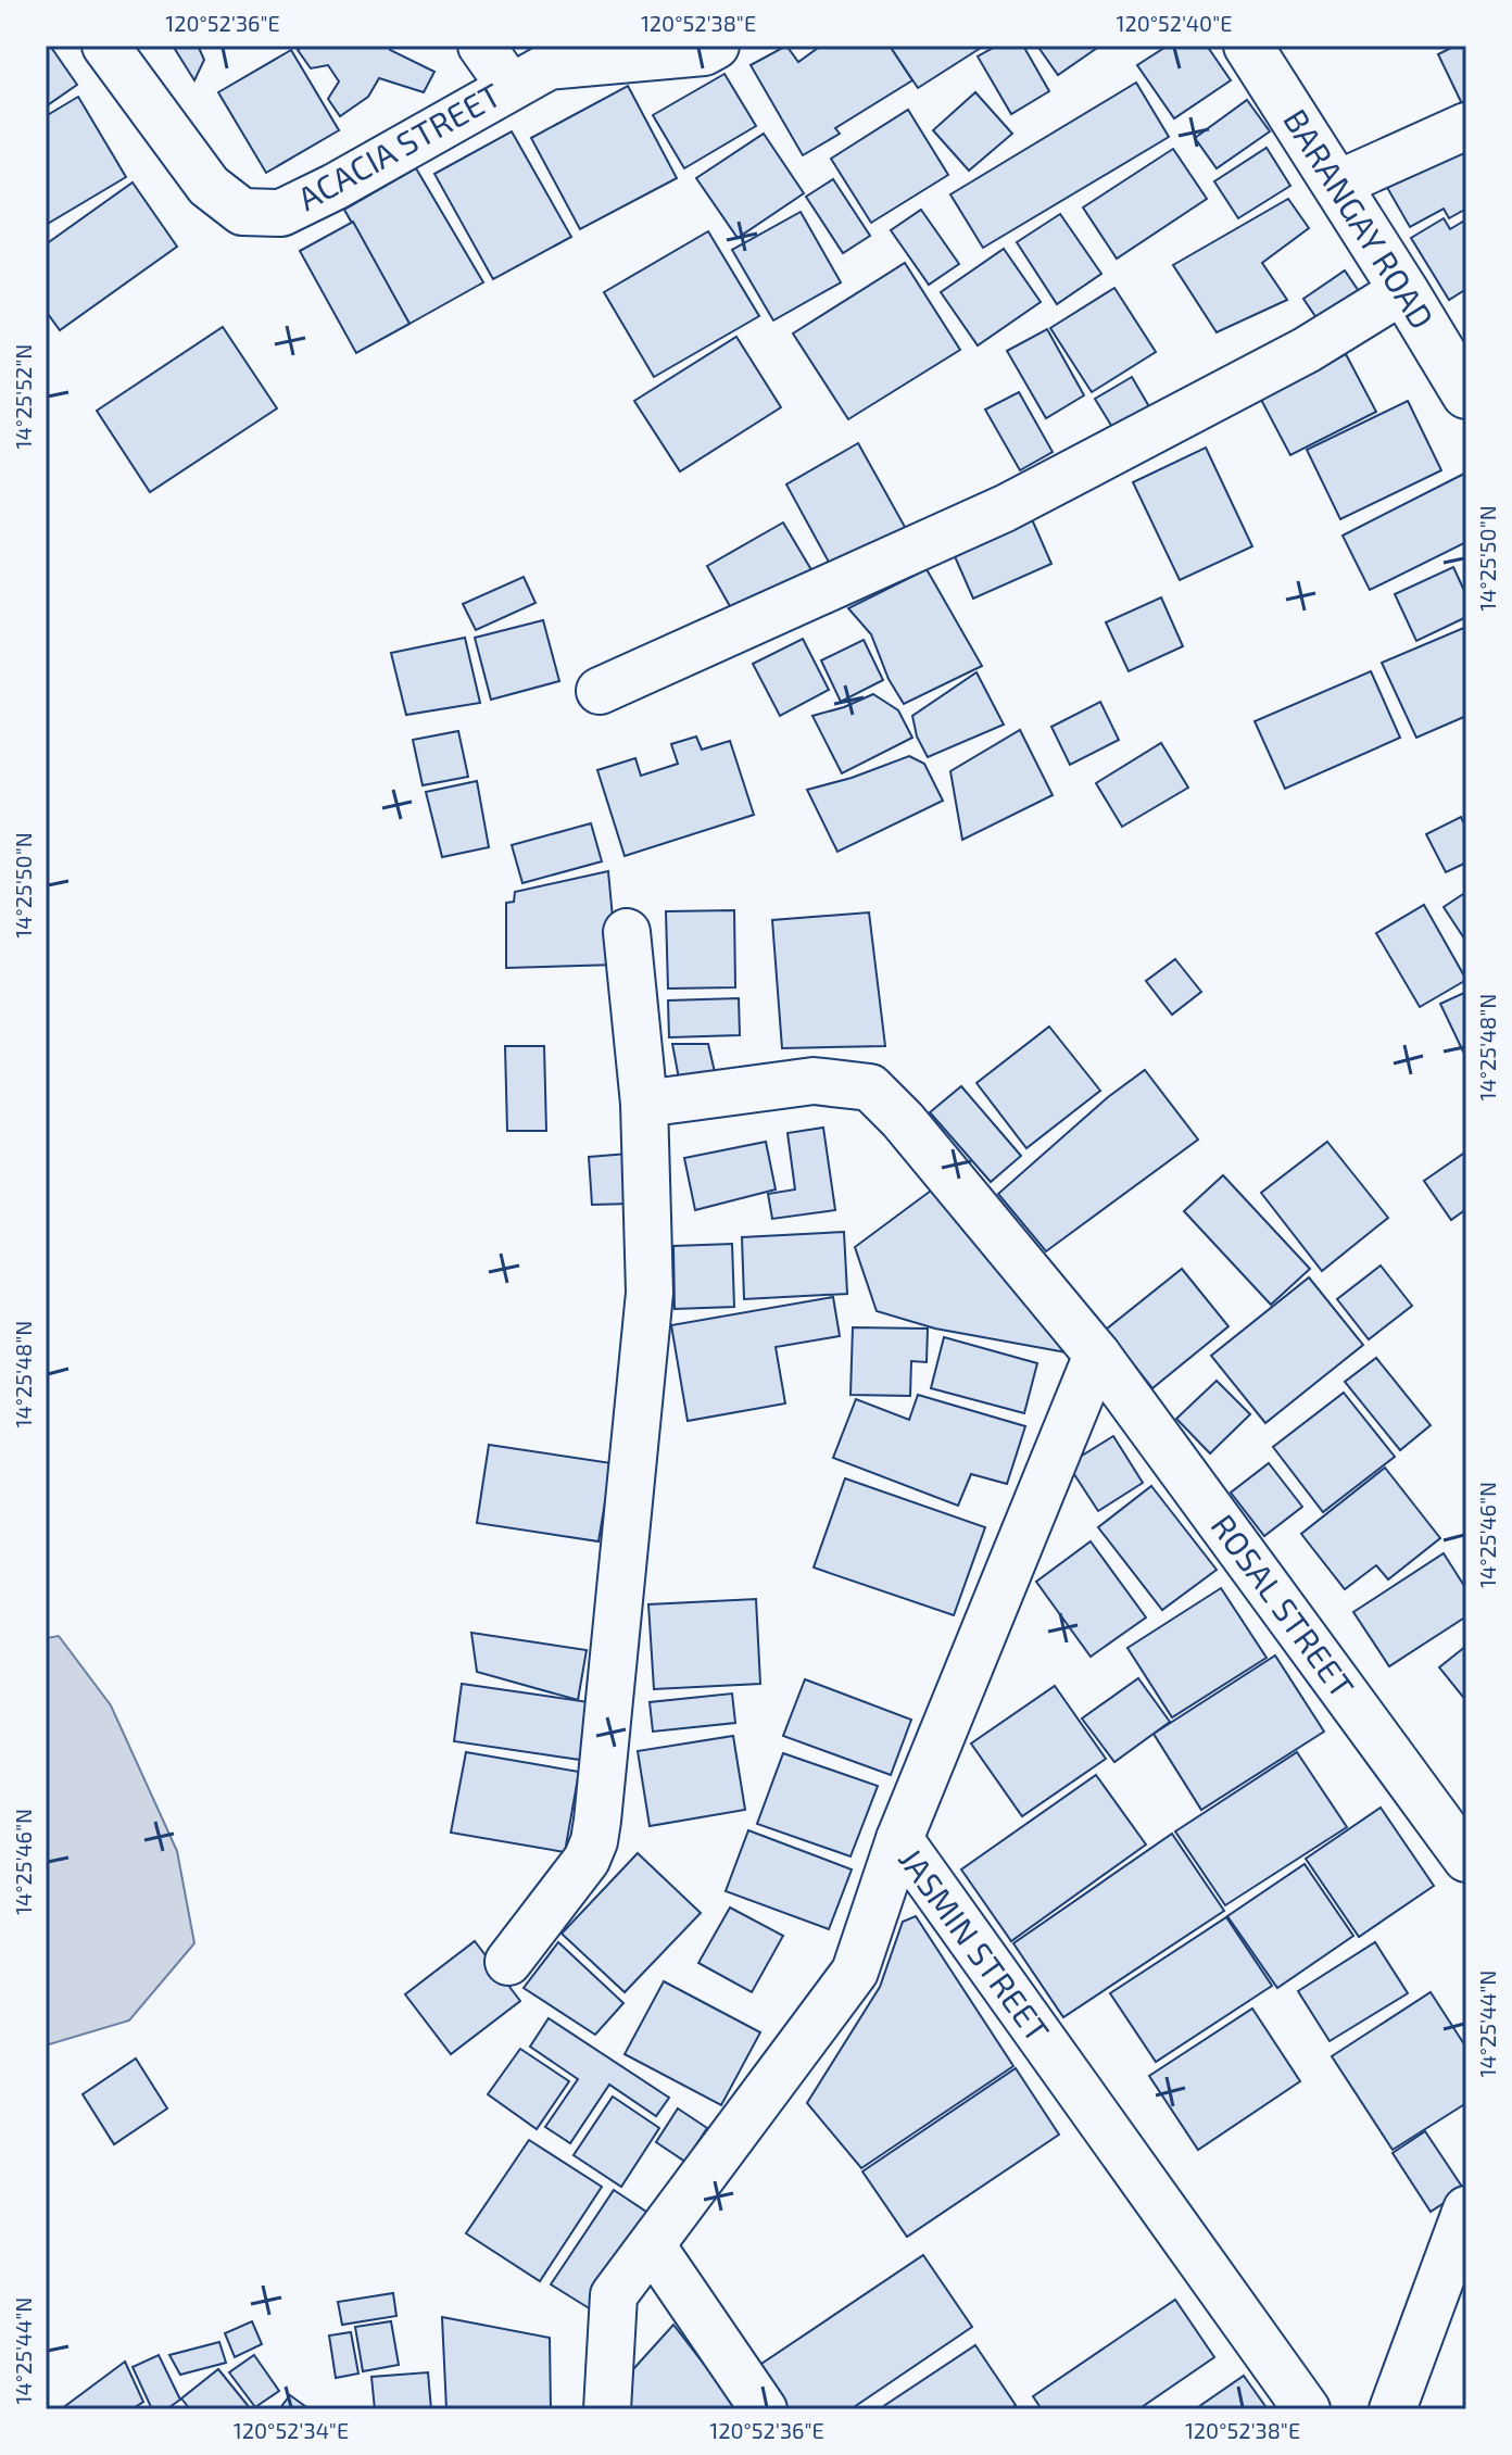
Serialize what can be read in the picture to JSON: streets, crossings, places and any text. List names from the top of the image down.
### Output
{
  "streets": {
    "street": [
      "ACACIA STREET",
      "BARANGAY ROAD",
      "ROSAL STREET",
      "JASMIN STREET"
    ]
  },
  "coordinates": [
    "120°52'36\"E",
    "120°52'38\"E",
    "120°52'40\"E",
    "14°25'52\"N",
    "14°25'50\"N",
    "14°25'48\"N",
    "14°25'46\"N",
    "14°25'44\"N",
    "120°52'34\"E"
  ]
}
